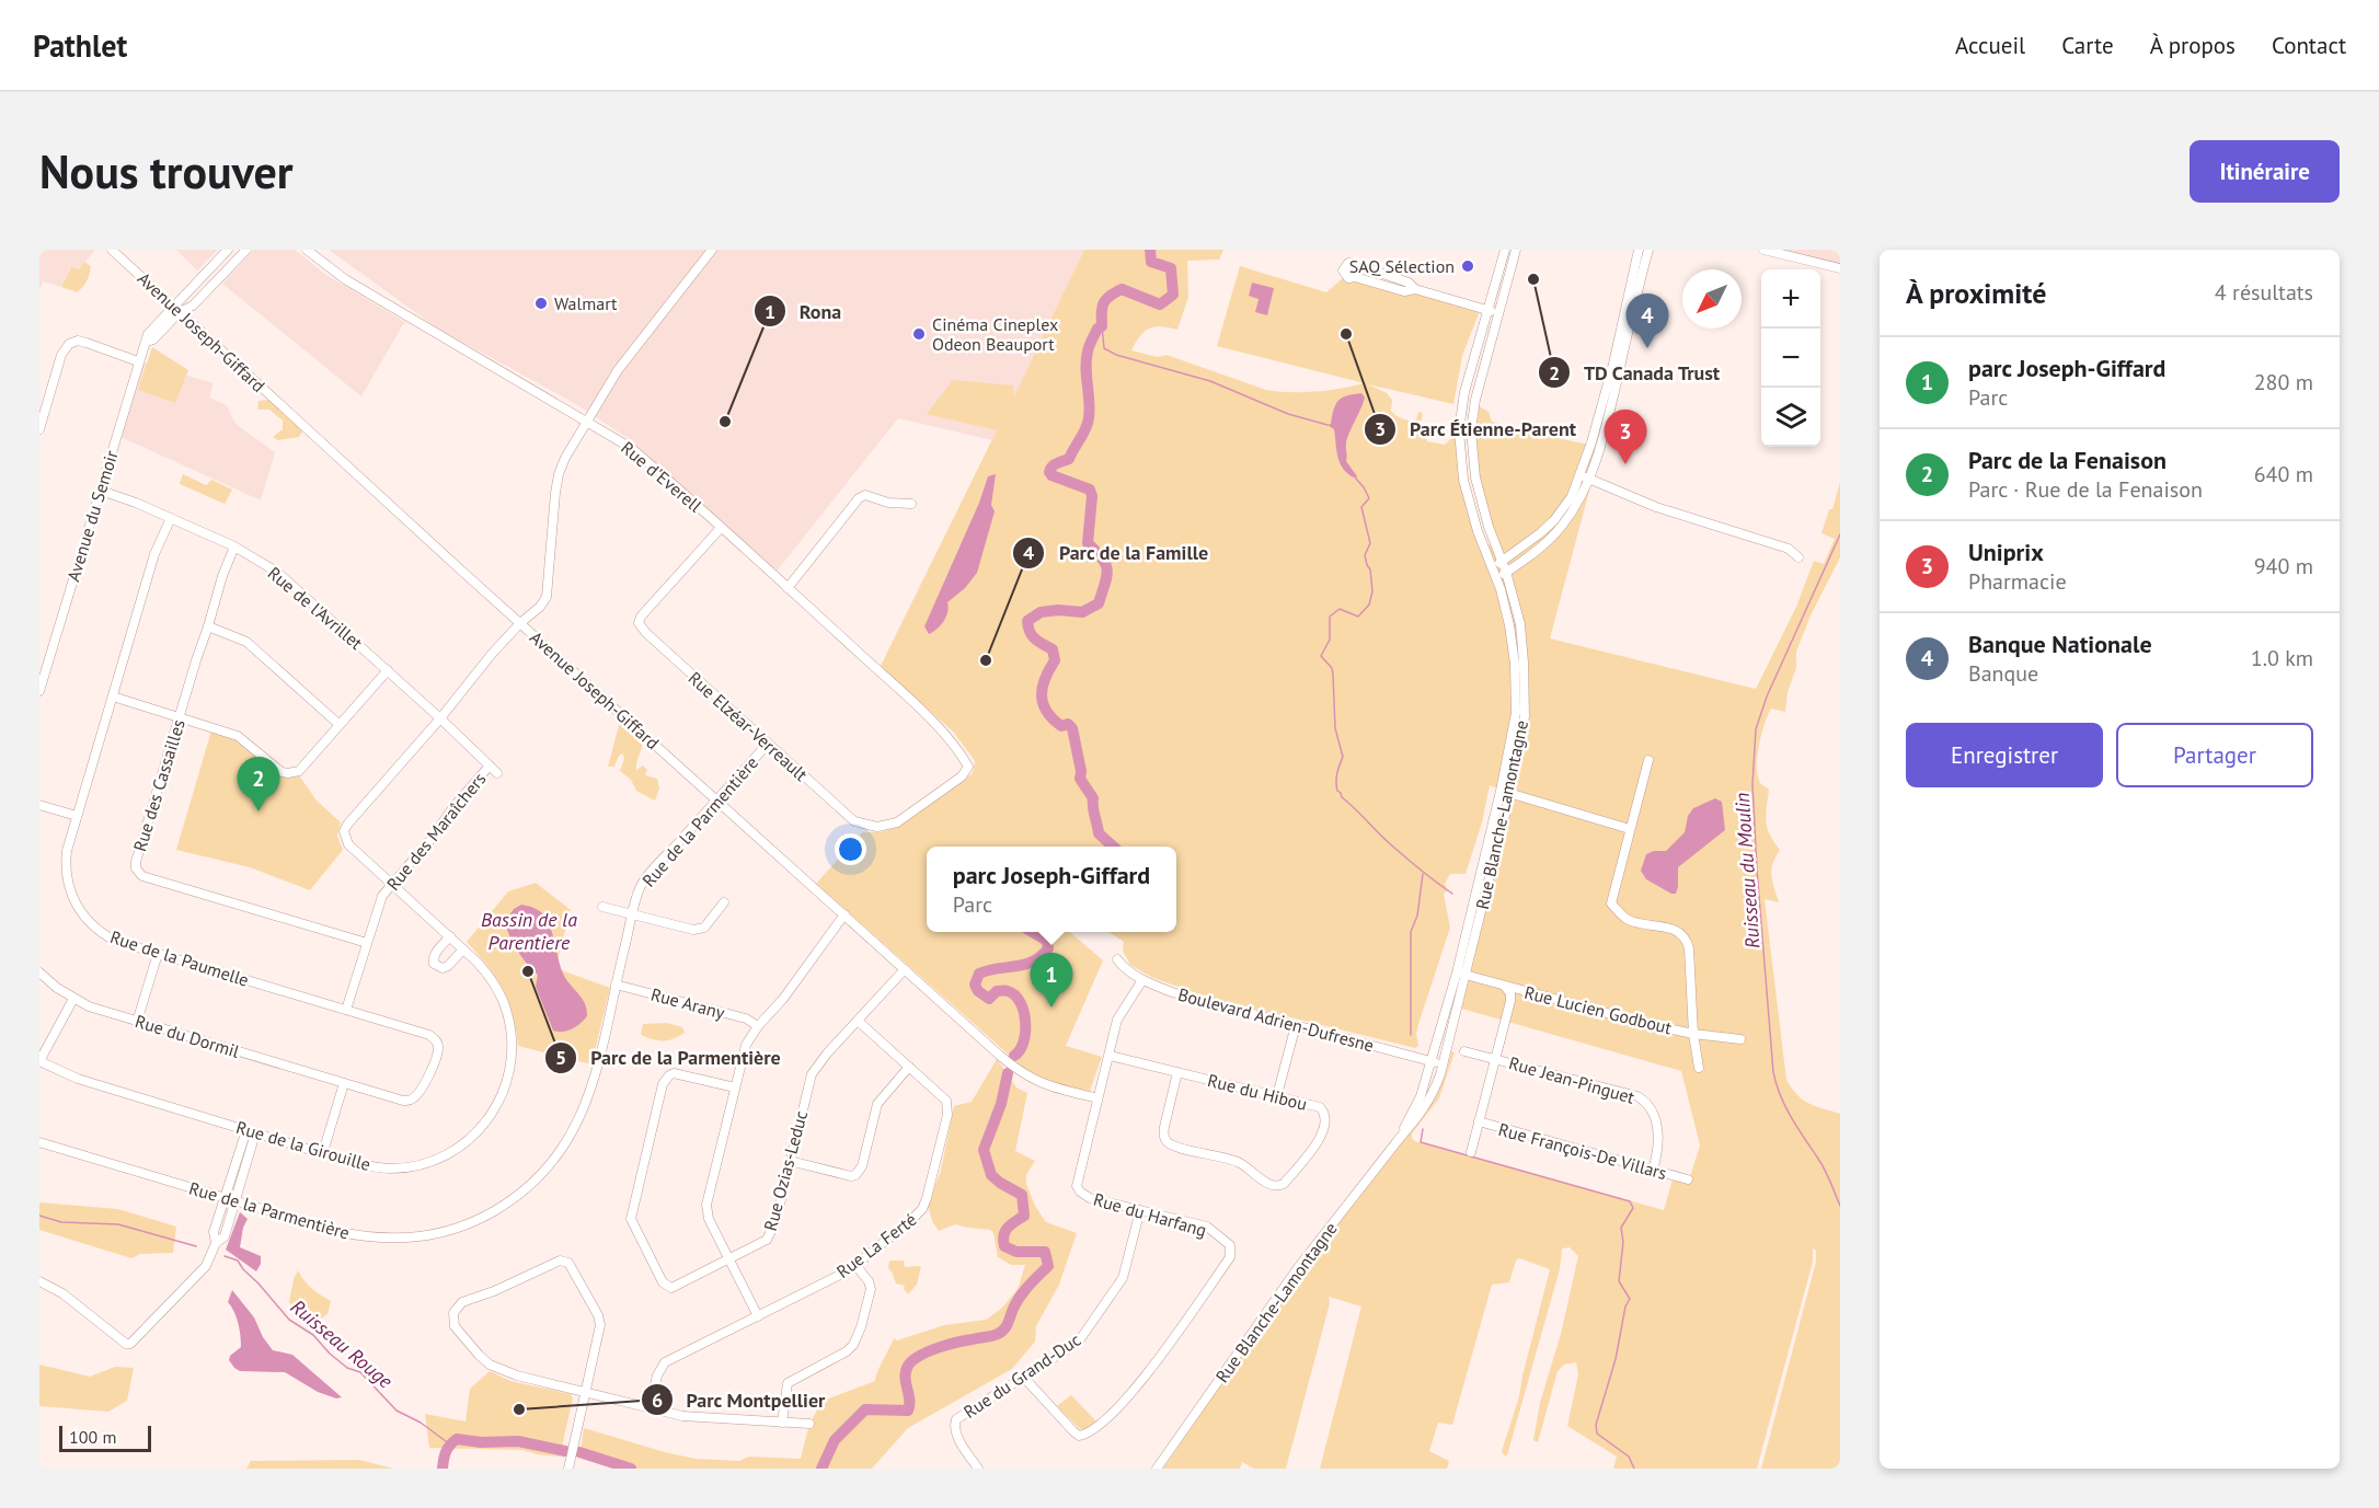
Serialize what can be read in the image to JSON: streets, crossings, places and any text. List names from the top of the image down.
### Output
{
  "streets": {
    "street": [
      "Avenue Joseph-Giffard",
      "Rue d'Everell",
      "Avenue du Semoir",
      "Rue de l'Avrillet",
      "Rue Elzéar-Verreault",
      "Rue des Cassailles",
      "Rue Blanche-Lamontagne",
      "Rue de la Parmentière",
      "Rue des Maraîchers",
      "Rue de la Paumelle",
      "Rue Arany",
      "Rue Lucien Godbout",
      "Boulevard Adrien-Dufresne",
      "Rue du Dormil",
      "Rue Jean-Pinguet",
      "Rue du Hibou",
      "Rue de la Girouille",
      "Rue François-De Villars",
      "Rue Ozias-Leduc",
      "Rue du Harfang",
      "Rue La Ferté",
      "Rue du Grand-Duc"
    ]
  },
  "crossings": [
    ["Avenue Joseph-Giffard", "Avenue du Semoir"],
    ["Avenue Joseph-Giffard", "Rue de la Parmentière"],
    ["Avenue Joseph-Giffard", "Rue de la Girouille"],
    ["Avenue Joseph-Giffard", "Rue Ozias-Leduc"],
    ["Avenue Joseph-Giffard", "Rue du Harfang"],
    ["Rue d'Everell", "Rue Elzéar-Verreault"],
    ["Rue d'Everell", "Rue de la Girouille"],
    ["Avenue du Semoir", "Rue de l'Avrillet"],
    ["Rue de l'Avrillet", "Rue des Cassailles"],
    ["Rue de l'Avrillet", "Rue des Maraîchers"],
    ["Rue de l'Avrillet", "Rue de la Paumelle"],
    ["Rue de l'Avrillet", "Rue de la Girouille"],
    ["Rue Elzéar-Verreault", "Rue de la Parmentière"],
    ["Rue des Cassailles", "Rue des Maraîchers"],
    ["Rue Blanche-Lamontagne", "Rue Lucien Godbout"],
    ["Rue Blanche-Lamontagne", "Boulevard Adrien-Dufresne"],
    ["Rue de la Parmentière", "Rue Arany"],
    ["Rue des Maraîchers", "Rue de la Paumelle"],
    ["Rue des Maraîchers", "Rue de la Girouille"],
    ["Rue de la Paumelle", "Rue du Dormil"],
    ["Boulevard Adrien-Dufresne", "Rue du Harfang"],
    ["Rue Jean-Pinguet", "Rue François-De Villars"],
    ["Rue du Hibou", "Rue du Harfang"],
    ["Rue Ozias-Leduc", "Rue La Ferté"],
    ["Rue du Harfang", "Rue du Grand-Duc"]
  ],
  "water": ["Ruisseau du Moulin", "Bassin de la Parentiere", "Ruisseau Rouge"],
  "places": [
    "SAQ Sélection",
    "TD Canada Trust",
    "Walmart",
    "Cinéma Cineplex Odeon Beauport",
    "Parc Étienne-Parent",
    "Rona",
    "Parc de la Famille",
    "Parc de la Parmentière",
    "Parc Montpellier"
  ],
  "scale_bar": "100 m",
  "north": "bottom left",
  "page": {
    "header": "Pathlet",
    "nav": [
      "Accueil",
      "Carte",
      "À propos",
      "Contact"
    ],
    "buttons": [
      "Itinéraire",
      ["Enregistrer", "Partager"]
    ],
    "title": "Nous trouver",
    "heading": ["À proximité", "4 résultats"],
    "map_buttons": ["+", "−"],
    "pins": [
      "4",
      "3",
      "2",
      "1"
    ],
    "list": [
      {
        "mark": "1",
        "name": "parc Joseph-Giffard",
        "note": "Parc",
        "value": "280 m"
      },
      {
        "mark": "2",
        "name": "Parc de la Fenaison",
        "note": "Parc · Rue de la Fenaison",
        "value": "640 m"
      },
      {
        "mark": "3",
        "name": "Uniprix",
        "note": "Pharmacie",
        "value": "940 m"
      },
      {
        "mark": "4",
        "name": "Banque Nationale",
        "note": "Banque",
        "value": "1.0 km"
      }
    ],
    "popup": ["parc Joseph-Giffard", "Parc"],
    "scale": "100 m"
  }
}
